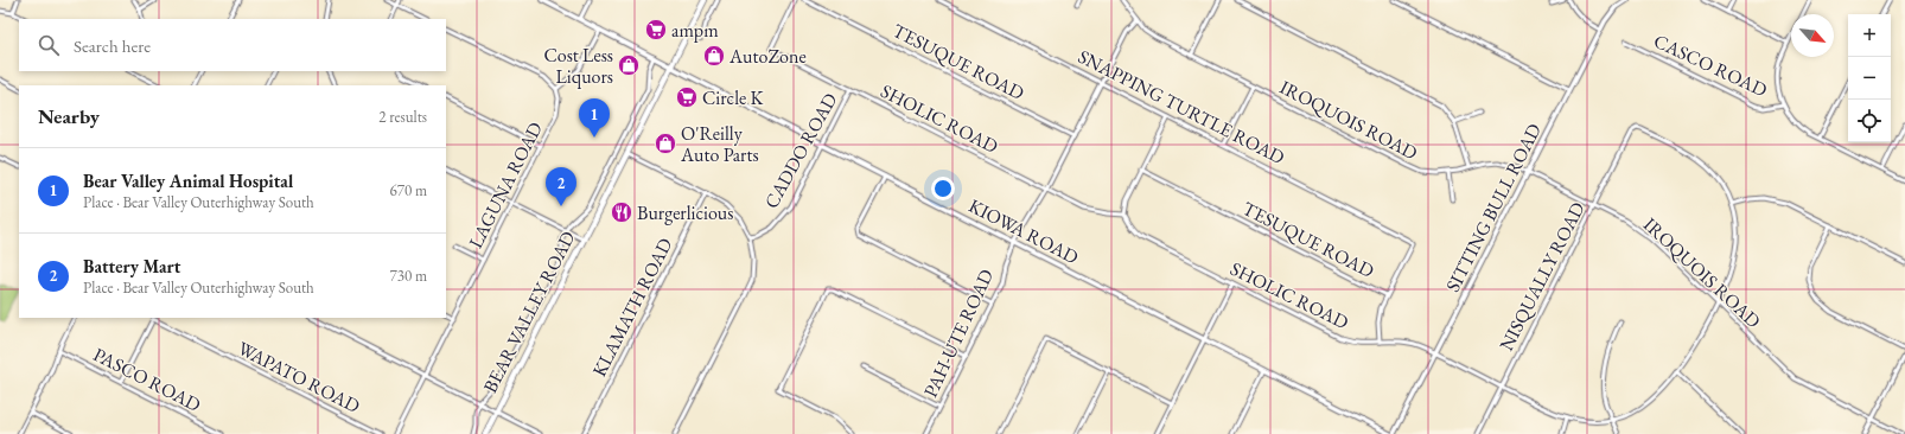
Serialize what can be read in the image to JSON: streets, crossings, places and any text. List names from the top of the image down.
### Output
{
  "streets": {
    "main road": ["BEAR VALLEY ROAD"],
    "street": [
      "TESUQUE ROAD",
      "CASCO ROAD",
      "SNAPPING TURTLE ROAD",
      "SHOLIC ROAD",
      "IROQUOIS ROAD",
      "CADDO ROAD",
      "LAGUNA ROAD",
      "SITTING BULL ROAD",
      "KIOWA ROAD",
      "NISQUALLY ROAD",
      "KLAMATH ROAD",
      "PAH-UTE ROAD",
      "WAPATO ROAD",
      "PASCO ROAD"
    ]
  },
  "crossings": [
    ["TESUQUE ROAD", "SNAPPING TURTLE ROAD"],
    ["TESUQUE ROAD", "PAH-UTE ROAD"],
    ["SNAPPING TURTLE ROAD", "PAH-UTE ROAD"],
    ["SHOLIC ROAD", "IROQUOIS ROAD"],
    ["SHOLIC ROAD", "CADDO ROAD"],
    ["SHOLIC ROAD", "SITTING BULL ROAD"],
    ["SHOLIC ROAD", "NISQUALLY ROAD"],
    ["SHOLIC ROAD", "PAH-UTE ROAD"],
    ["IROQUOIS ROAD", "SITTING BULL ROAD"],
    ["IROQUOIS ROAD", "NISQUALLY ROAD"],
    ["IROQUOIS ROAD", "PAH-UTE ROAD"],
    ["CADDO ROAD", "KIOWA ROAD"],
    ["KIOWA ROAD", "BEAR VALLEY ROAD"],
    ["KIOWA ROAD", "PAH-UTE ROAD"],
    ["WAPATO ROAD", "PASCO ROAD"]
  ],
  "places": {
    "supermarket": ["ampm", "Circle K"],
    "shop": ["AutoZone", "Cost Less Liquors", "O'Reilly Auto Parts"],
    "restaurant": ["Burgerlicious"]
  },
  "north": "bottom right",
  "page": {
    "map_buttons": ["+", "−"],
    "search": "Search here",
    "heading": ["Nearby", "2 results"],
    "pins": ["1", "2"],
    "list": [
      {
        "mark": "1",
        "name": "Bear Valley Animal Hospital",
        "note": "Place · Bear Valley Outerhighway South",
        "value": "670 m"
      },
      {
        "mark": "2",
        "name": "Battery Mart",
        "note": "Place · Bear Valley Outerhighway South",
        "value": "730 m"
      }
    ]
  }
}
